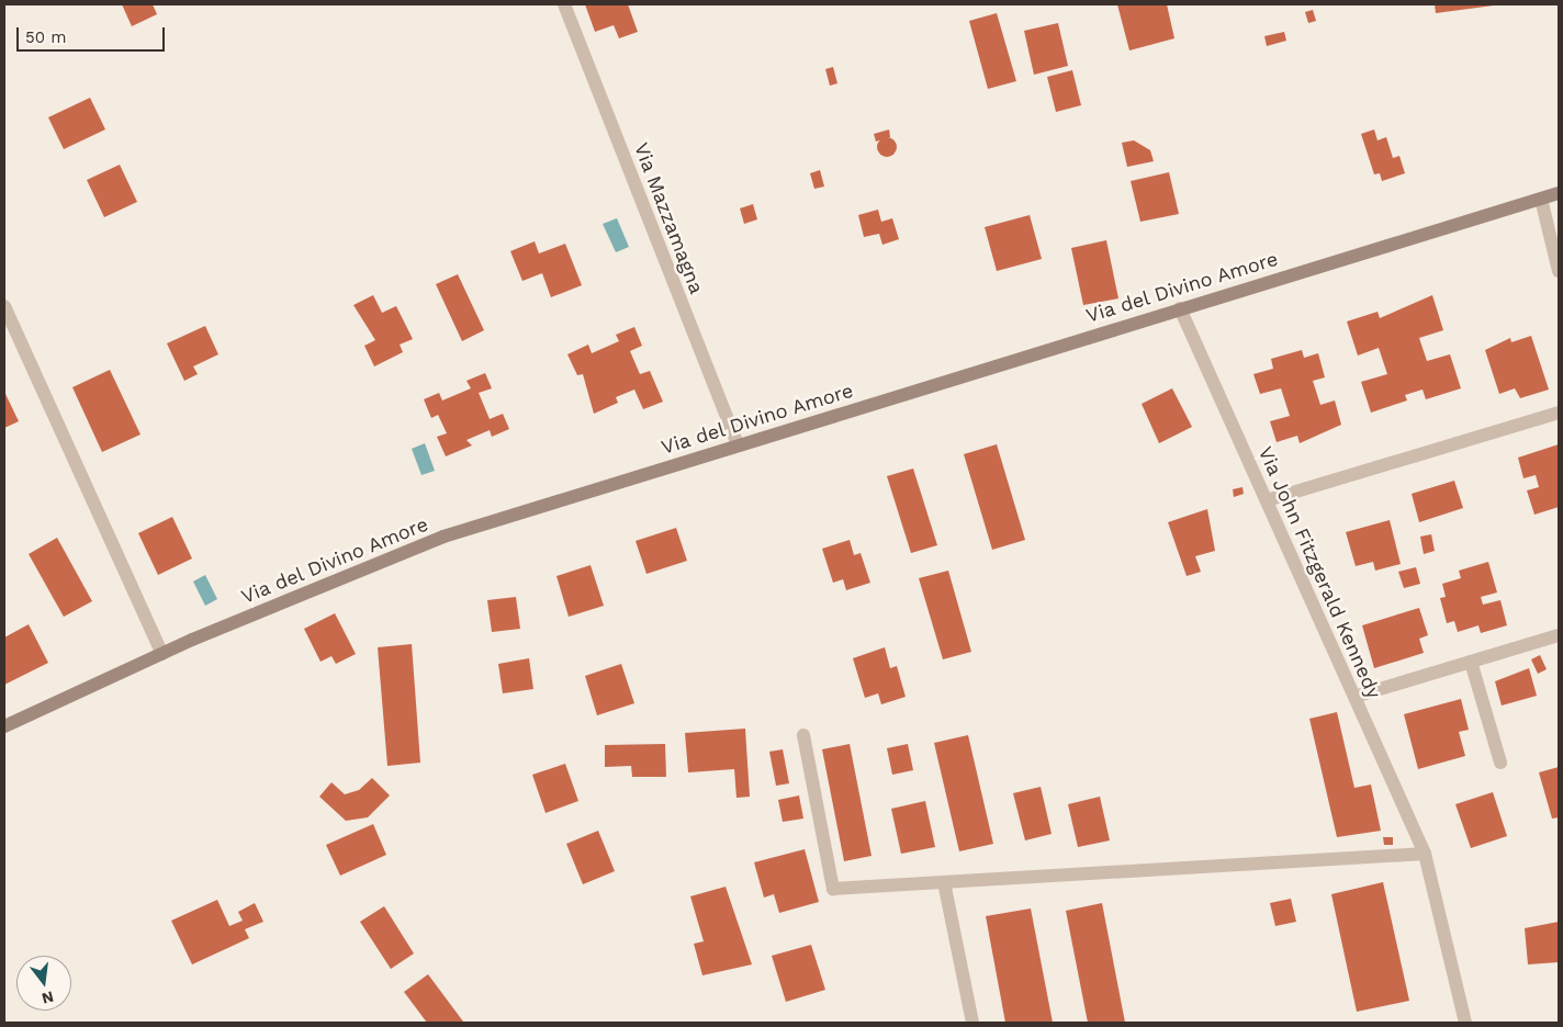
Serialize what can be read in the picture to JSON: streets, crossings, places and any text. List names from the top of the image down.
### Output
{
  "streets": {
    "main road": ["Via del Divino Amore"],
    "street": ["Via Mazzamagna", "Via John Fitzgerald Kennedy"]
  },
  "crossings": [
    ["Via Mazzamagna", "Via del Divino Amore"],
    ["Via del Divino Amore", "Via John Fitzgerald Kennedy"]
  ],
  "scale_bar": "50 m",
  "north": "bottom"
}
